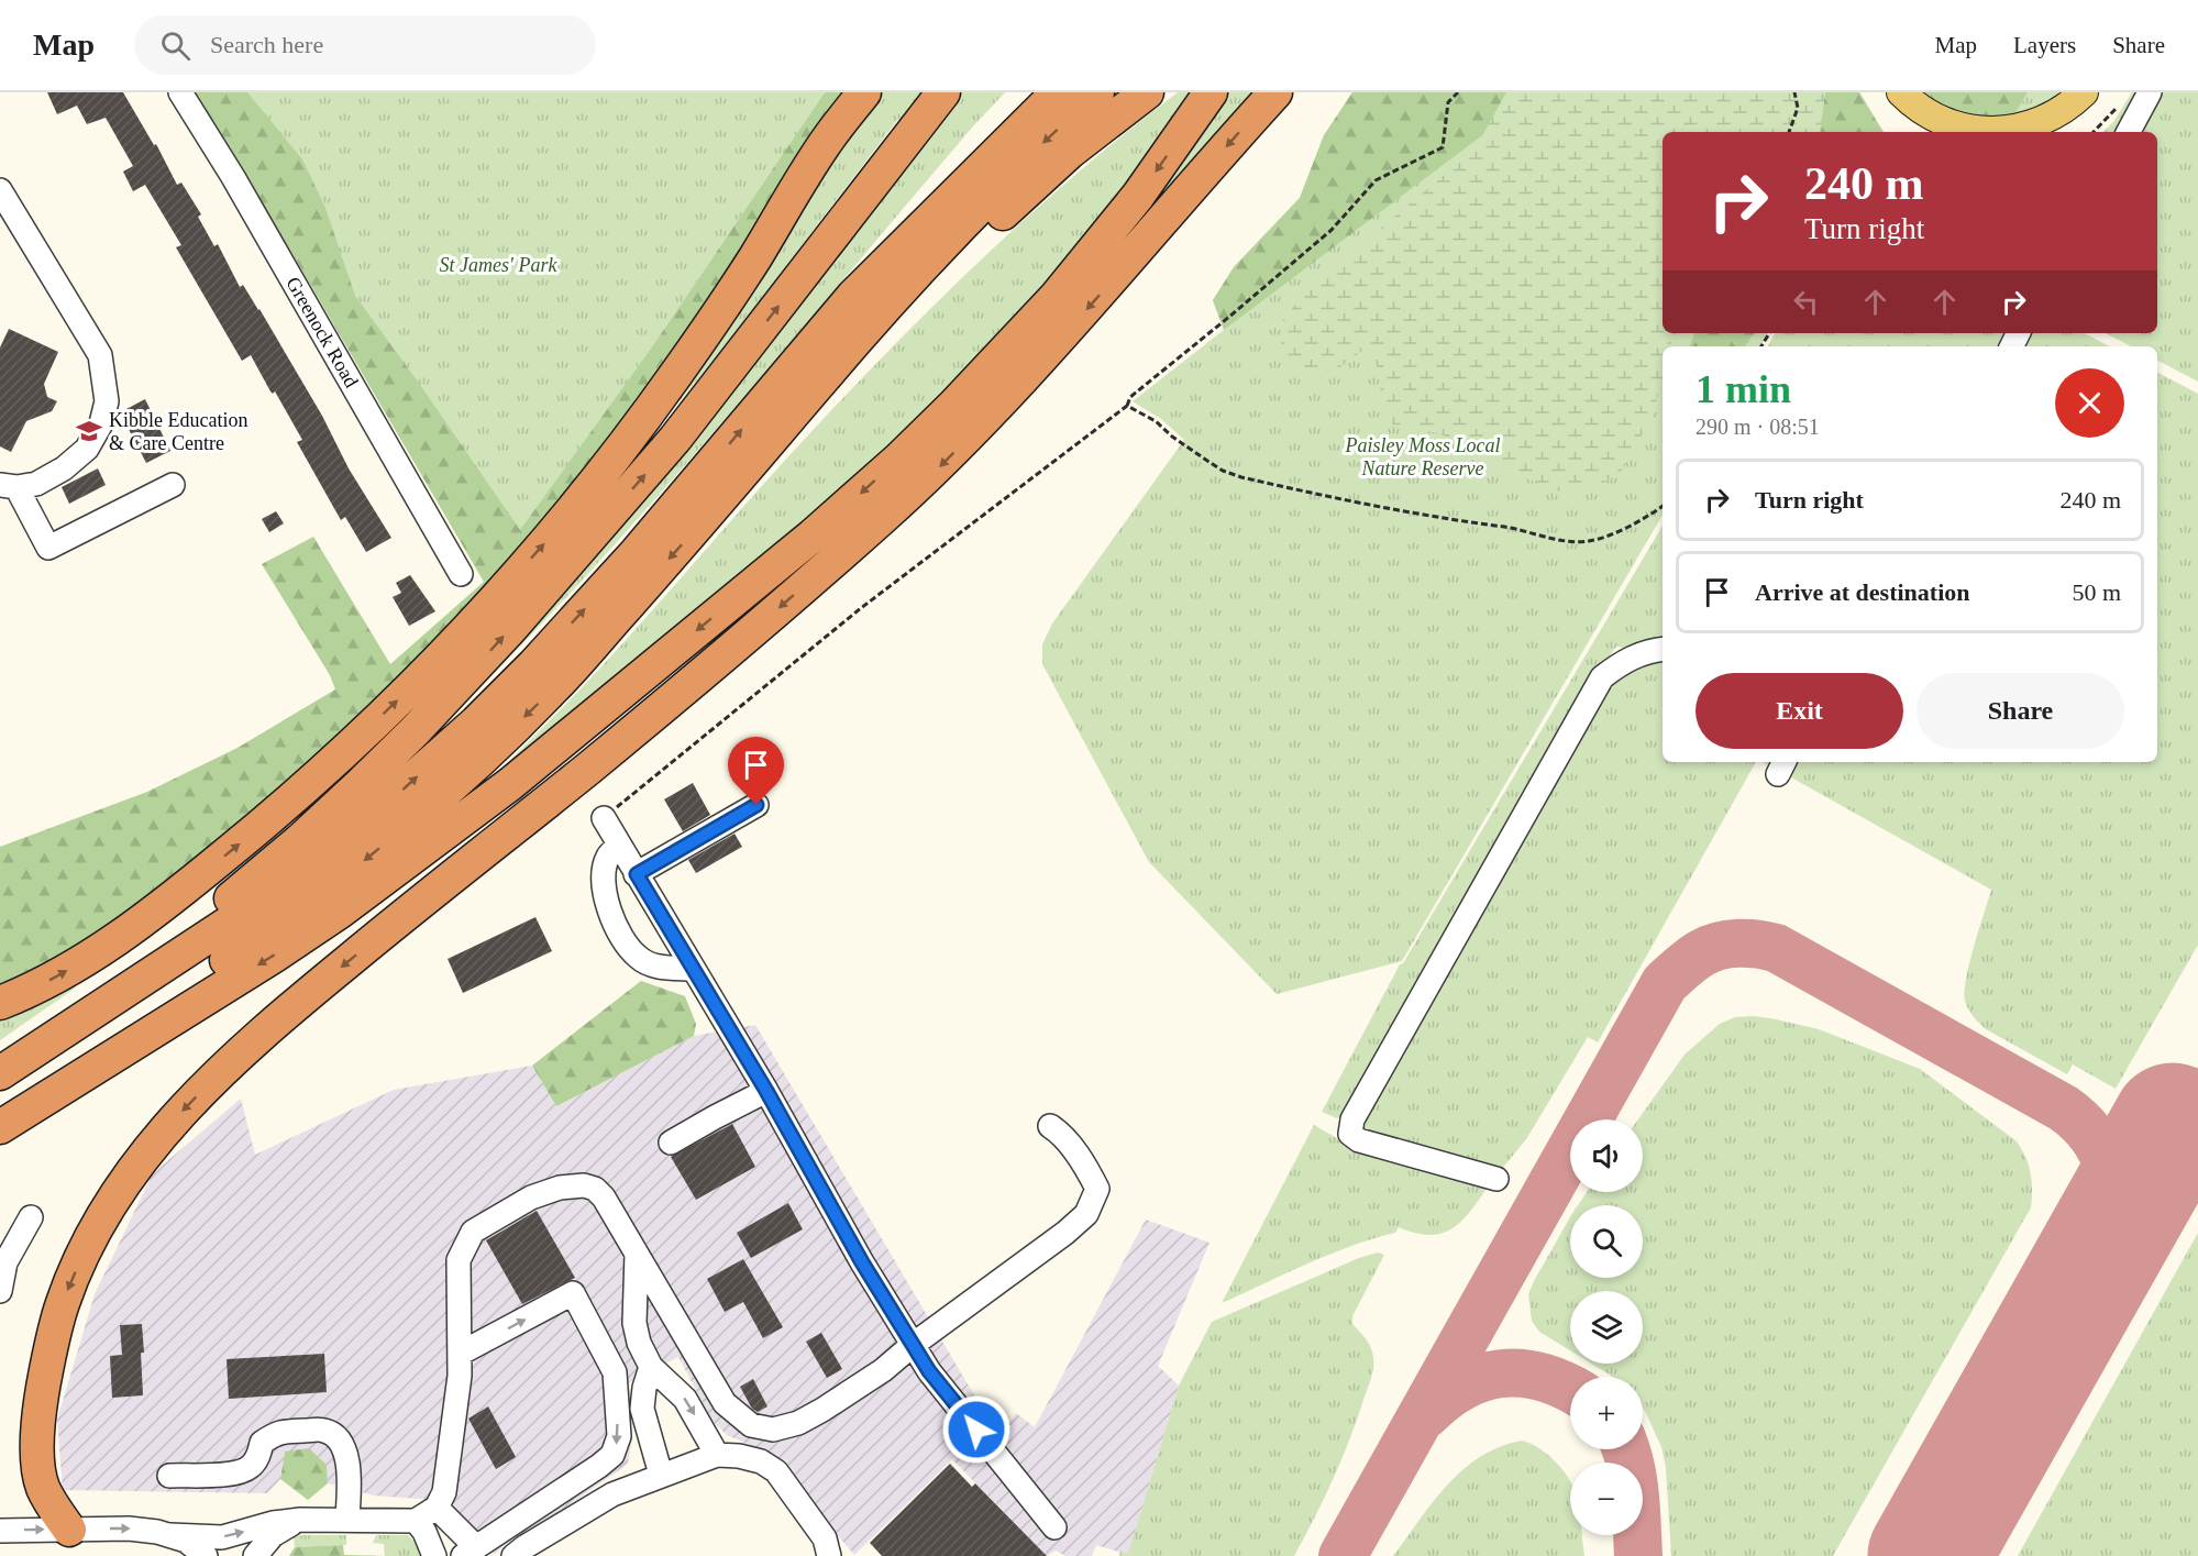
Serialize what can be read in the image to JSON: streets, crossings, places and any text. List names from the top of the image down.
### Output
{
  "streets": {
    "street": ["Greenock Road"]
  },
  "parks": ["St James' Park", "Paisley Moss Local Nature Reserve"],
  "places": {
    "school or university": ["Kibble Education & Care Centre"]
  },
  "page": {
    "header": "Map",
    "search": "Search here",
    "nav": ["Map", "Layers", "Share"],
    "turn": ["240 m", "Turn right"],
    "heading": ["1 min", "290 m · 08:51"],
    "list": [
      {
        "name": "Turn right",
        "value": "240 m"
      },
      {
        "name": "Arrive at destination",
        "value": "50 m"
      }
    ],
    "buttons": ["Exit", "Share"],
    "map_buttons": ["+", "−"]
  }
}
